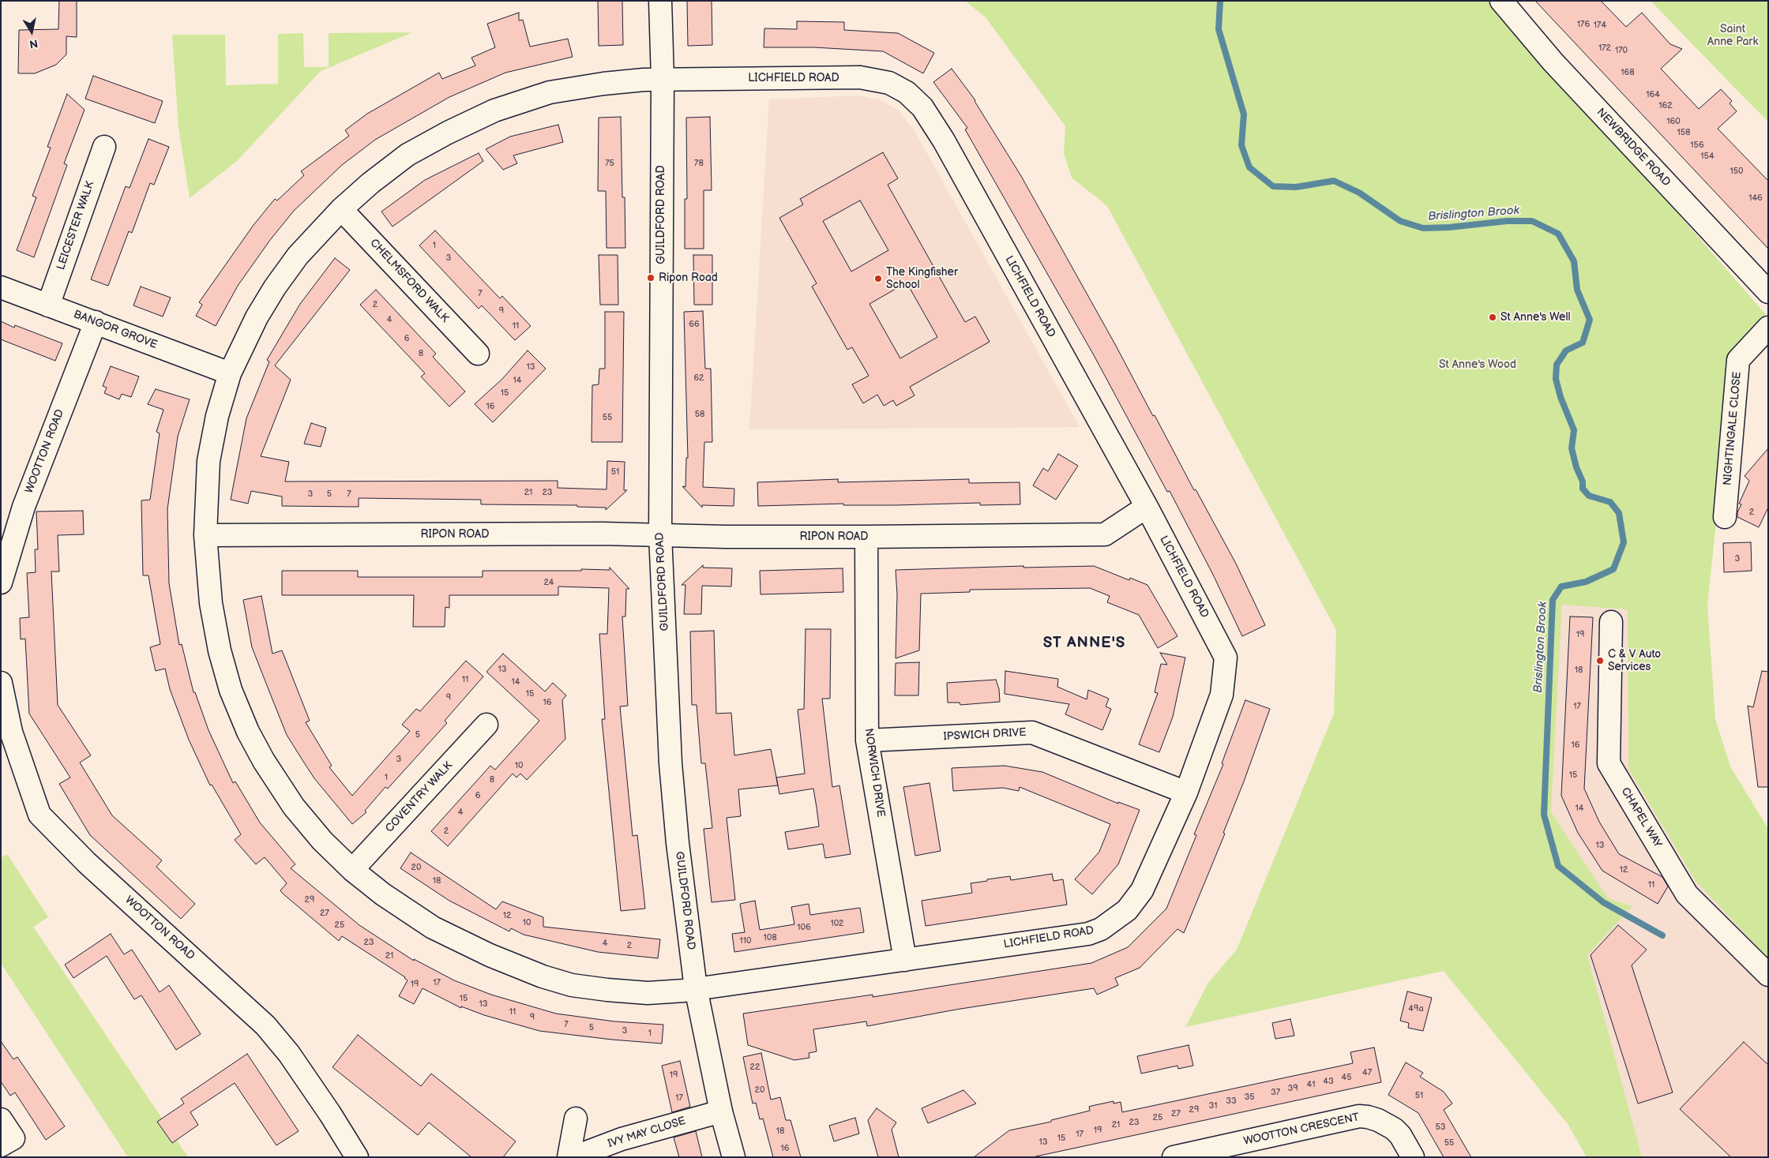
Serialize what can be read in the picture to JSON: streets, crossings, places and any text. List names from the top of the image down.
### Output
{
  "streets": {
    "street": [
      "LICHFIELD ROAD",
      "NEWBRIDGE ROAD",
      "GUILDFORD ROAD",
      "LEICESTER WALK",
      "CHELMSFORD WALK",
      "BANGOR GROVE",
      "NIGHTINGALE CLOSE",
      "WOOTTON ROAD",
      "RIPON ROAD",
      "IPSWICH DRIVE",
      "NORWICH DRIVE",
      "COVENTRY WALK",
      "CHAPEL WAY",
      "WOOTTON CRESCENT",
      "IVY MAY CLOSE"
    ]
  },
  "crossings": [
    ["LICHFIELD ROAD", "GUILDFORD ROAD"],
    ["LICHFIELD ROAD", "CHELMSFORD WALK"],
    ["LICHFIELD ROAD", "BANGOR GROVE"],
    ["LICHFIELD ROAD", "RIPON ROAD"],
    ["LICHFIELD ROAD", "IPSWICH DRIVE"],
    ["LICHFIELD ROAD", "NORWICH DRIVE"],
    ["LICHFIELD ROAD", "COVENTRY WALK"],
    ["GUILDFORD ROAD", "RIPON ROAD"],
    ["GUILDFORD ROAD", "IVY MAY CLOSE"],
    ["LEICESTER WALK", "BANGOR GROVE"],
    ["BANGOR GROVE", "WOOTTON ROAD"],
    ["RIPON ROAD", "NORWICH DRIVE"],
    ["IPSWICH DRIVE", "NORWICH DRIVE"]
  ],
  "districts": ["ST ANNE'S"],
  "water": ["Brislington Brook"],
  "parks": ["Saint Anne Park", "St Anne's Wood"],
  "places": [
    "Ripon Road",
    "The Kingfisher School",
    "St Anne's Well",
    "C & V Auto Services"
  ],
  "house_numbers": [
    "176",
    "174",
    "172",
    "170",
    "168",
    "164",
    "162",
    "160",
    "158",
    "156",
    "154",
    "75",
    "78",
    "150",
    "146",
    "1",
    "3",
    "7",
    "2",
    "9",
    "4",
    "66",
    "11",
    "6",
    "8",
    "13",
    "62",
    "14",
    "15",
    "16",
    "58",
    "55",
    "51",
    "21",
    "23",
    "3",
    "5",
    "7",
    "2",
    "3",
    "24",
    "19",
    "13",
    "18",
    "11",
    "14",
    "15",
    "9",
    "16",
    "17",
    "5",
    "16",
    "3",
    "10",
    "15",
    "1",
    "8",
    "6",
    "14",
    "4",
    "2",
    "13",
    "20",
    "12",
    "18",
    "11",
    "29",
    "27",
    "12",
    "10",
    "102",
    "25",
    "106",
    "108",
    "110",
    "23",
    "4",
    "2",
    "21",
    "17",
    "19",
    "15",
    "13",
    "49a",
    "11",
    "9",
    "7",
    "5",
    "3",
    "1",
    "22",
    "47",
    "19",
    "45",
    "43",
    "41",
    "39",
    "20",
    "37",
    "51",
    "35",
    "17",
    "33",
    "31",
    "29",
    "27",
    "25",
    "23",
    "21",
    "53",
    "19",
    "18",
    "17",
    "15",
    "13",
    "55",
    "16"
  ],
  "north": "bottom"
}
